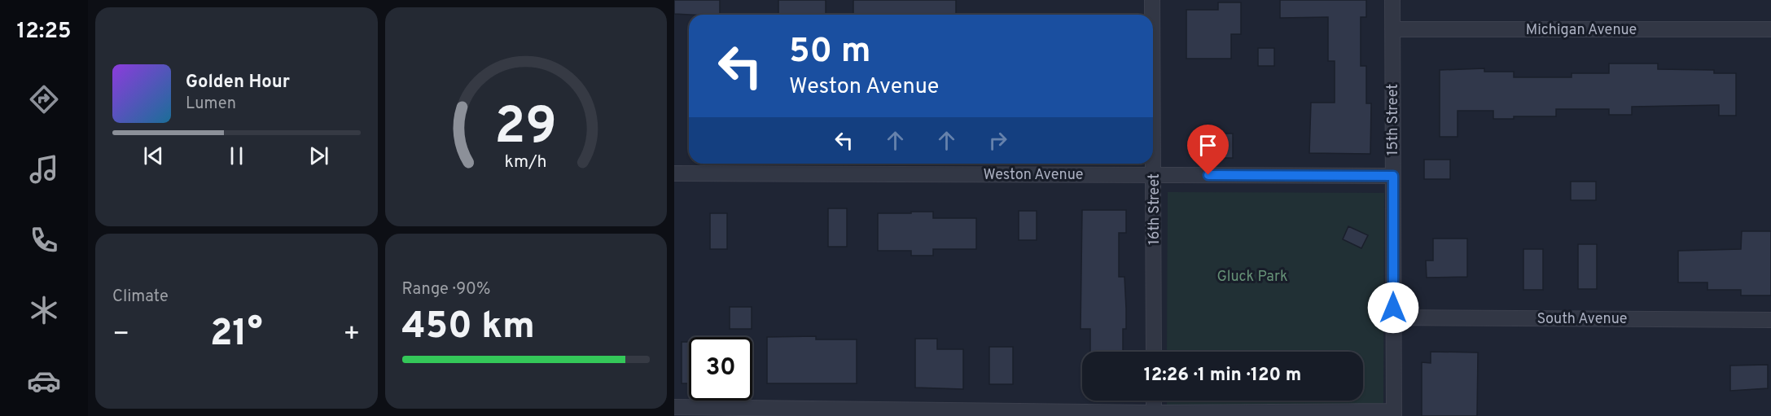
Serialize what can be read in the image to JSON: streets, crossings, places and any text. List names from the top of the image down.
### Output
{
  "streets": {
    "street": [
      "Michigan Avenue",
      "15th Street",
      "Weston Avenue",
      "16th Street",
      "South Avenue"
    ]
  },
  "crossings": [
    ["Michigan Avenue", "15th Street"],
    ["15th Street", "Weston Avenue"],
    ["15th Street", "South Avenue"],
    ["Weston Avenue", "16th Street"]
  ],
  "parks": ["Gluck Park"],
  "page": {
    "tabs": "12:25",
    "turn": ["50 m", "Weston Avenue"],
    "song": ["Golden Hour", "Lumen"],
    "tile": [
      "Climate",
      ["Range · 90%", "450 km"]
    ],
    "heat": ["−", "21°", "+"],
    "limit": "30",
    "trip": "12:26 · 1 min · 120 m",
    "gauge": ["29", "km/h"]
  }
}
